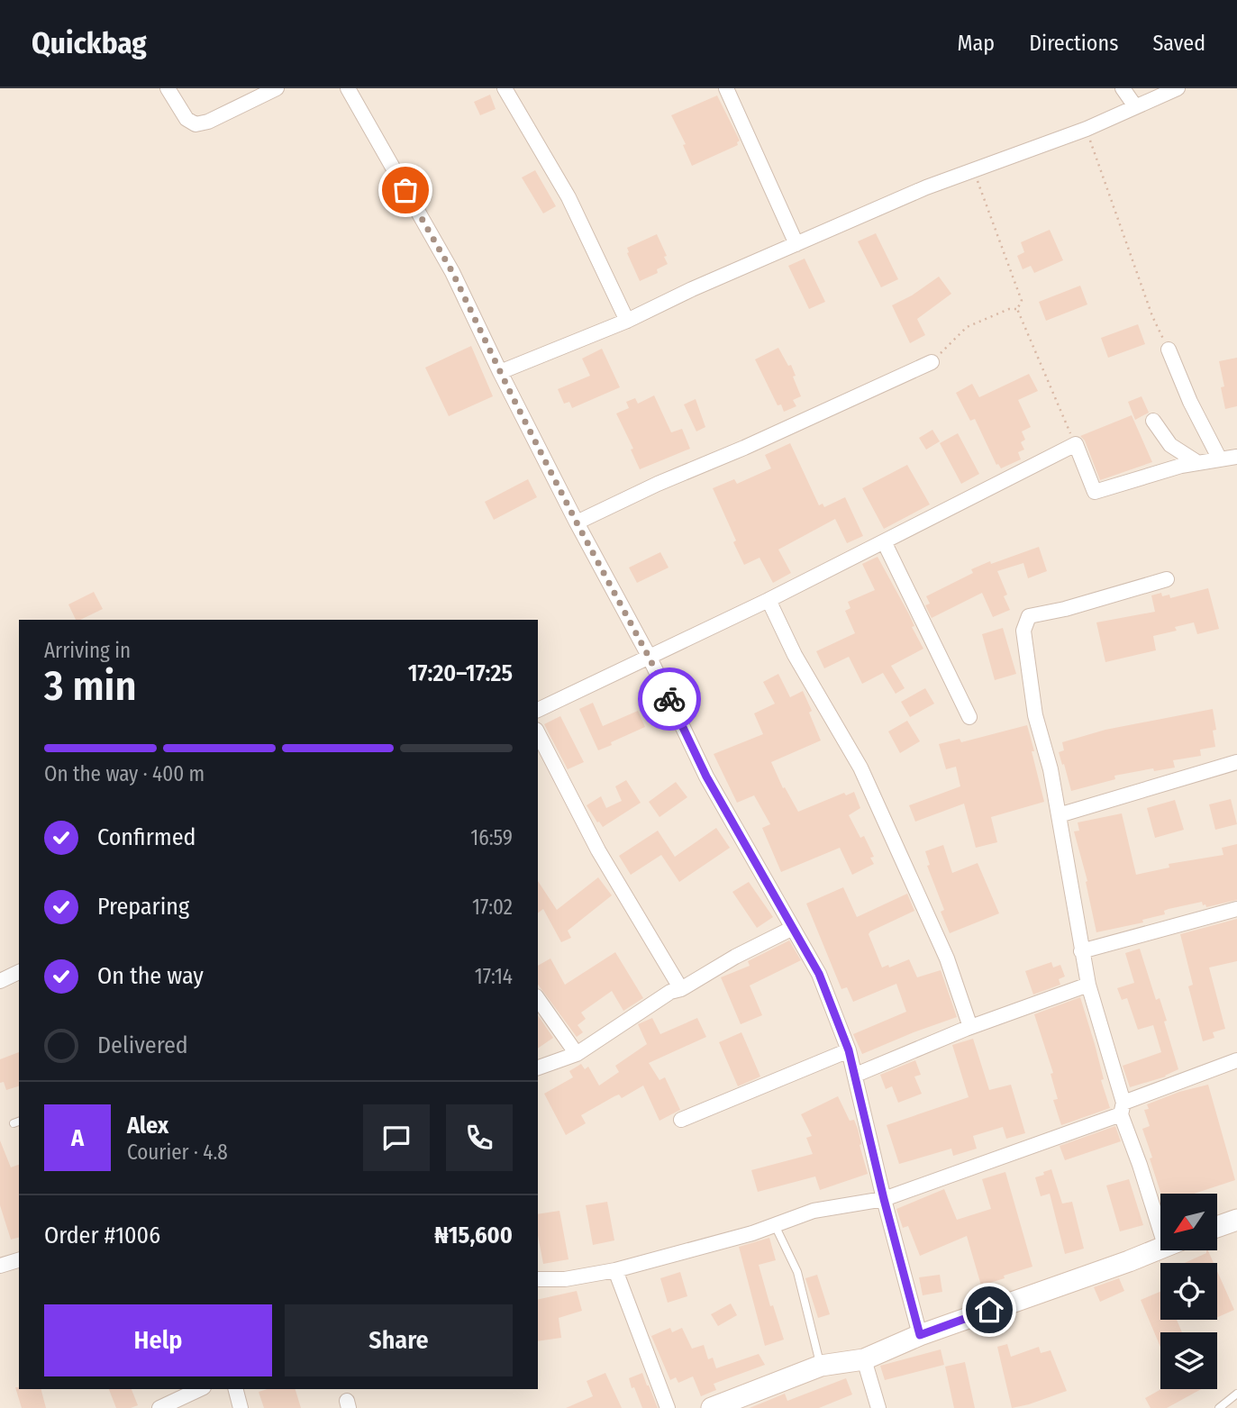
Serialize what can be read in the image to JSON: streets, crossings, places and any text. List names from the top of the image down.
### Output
{
  "north": "bottom left",
  "page": {
    "header": "Quickbag",
    "nav": ["Map", "Directions", "Saved"],
    "heading": ["3 min", "Arriving in", "17:20–17:25"],
    "panel": [
      "Alex",
      "Courier · 4.8",
      "Order #1006",
      "₦15,600"
    ],
    "bar": "On the way · 400 m",
    "list": [
      ["Confirmed", "16:59"],
      ["Preparing", "17:02"],
      ["On the way", "17:14"],
      "Delivered"
    ],
    "round": "A",
    "buttons": ["Help", "Share"]
  }
}
